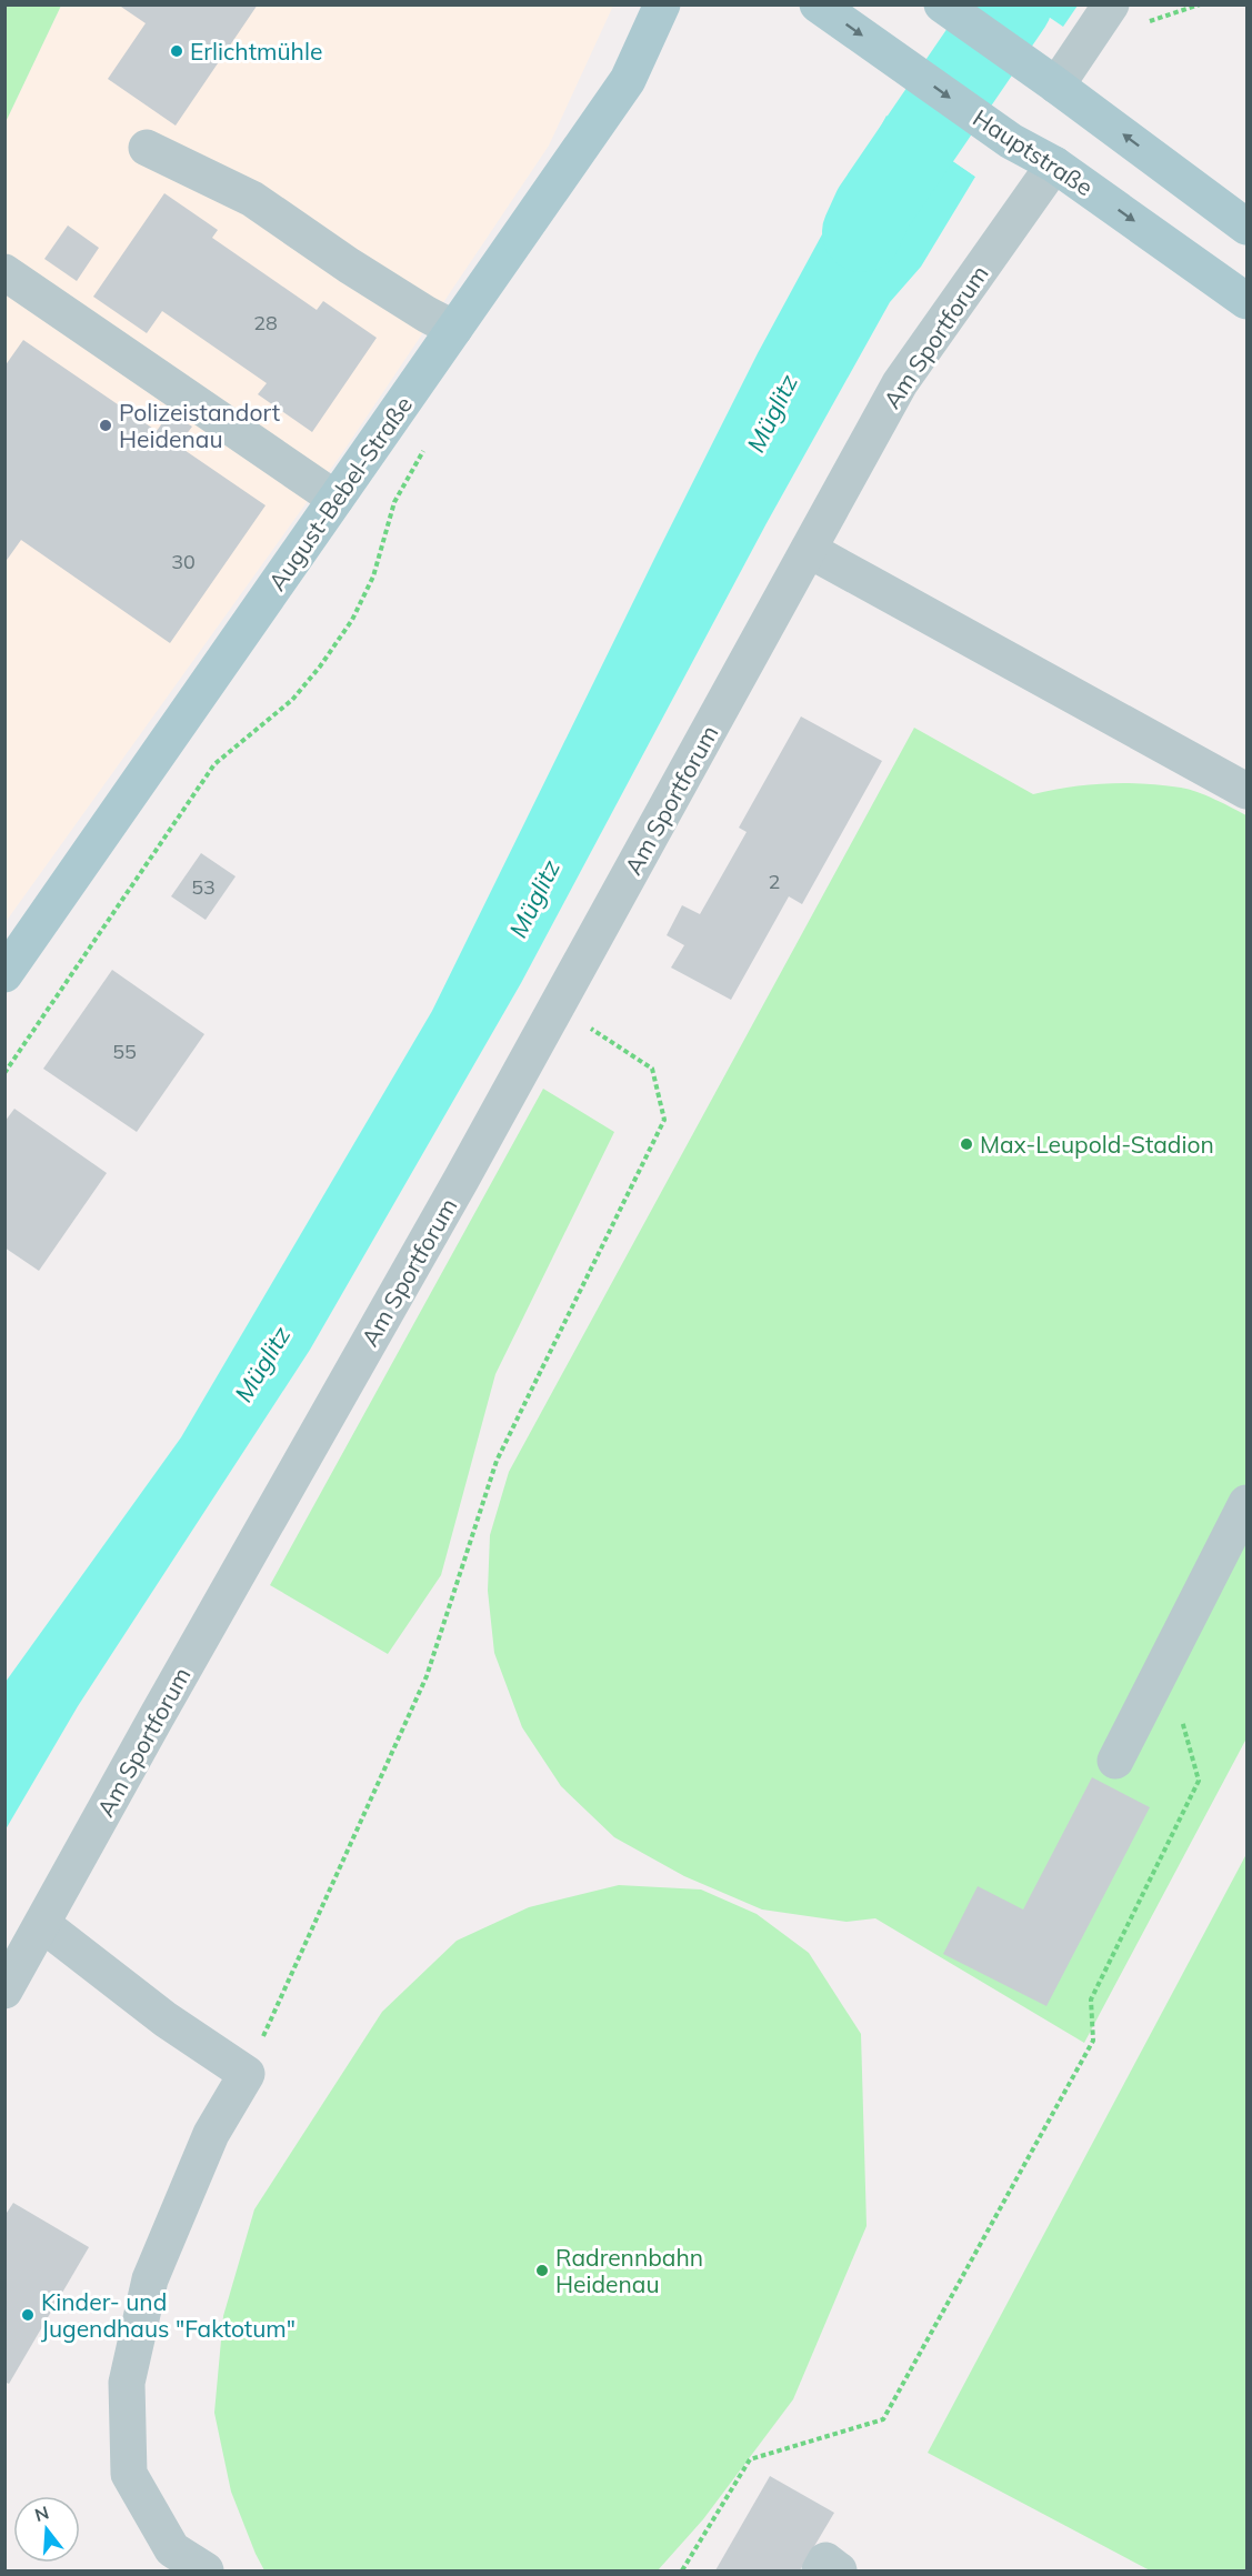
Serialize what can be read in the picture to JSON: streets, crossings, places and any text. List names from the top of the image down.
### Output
{
  "streets": {
    "main road": ["Hauptstraße", "August-Bebel-Straße"],
    "street": ["Am Sportforum"]
  },
  "crossings": [
    ["Hauptstraße", "Am Sportforum"]
  ],
  "water": ["Müglitz"],
  "places": [
    "Erlichtmühle",
    "Polizeistandort Heidenau",
    "Max-Leupold-Stadion",
    "Radrennbahn Heidenau",
    "Kinder- und Jugendhaus \"Faktotum\""
  ],
  "house_numbers": [
    "28",
    "30",
    "2",
    "53",
    "55"
  ],
  "north": "top"
}
